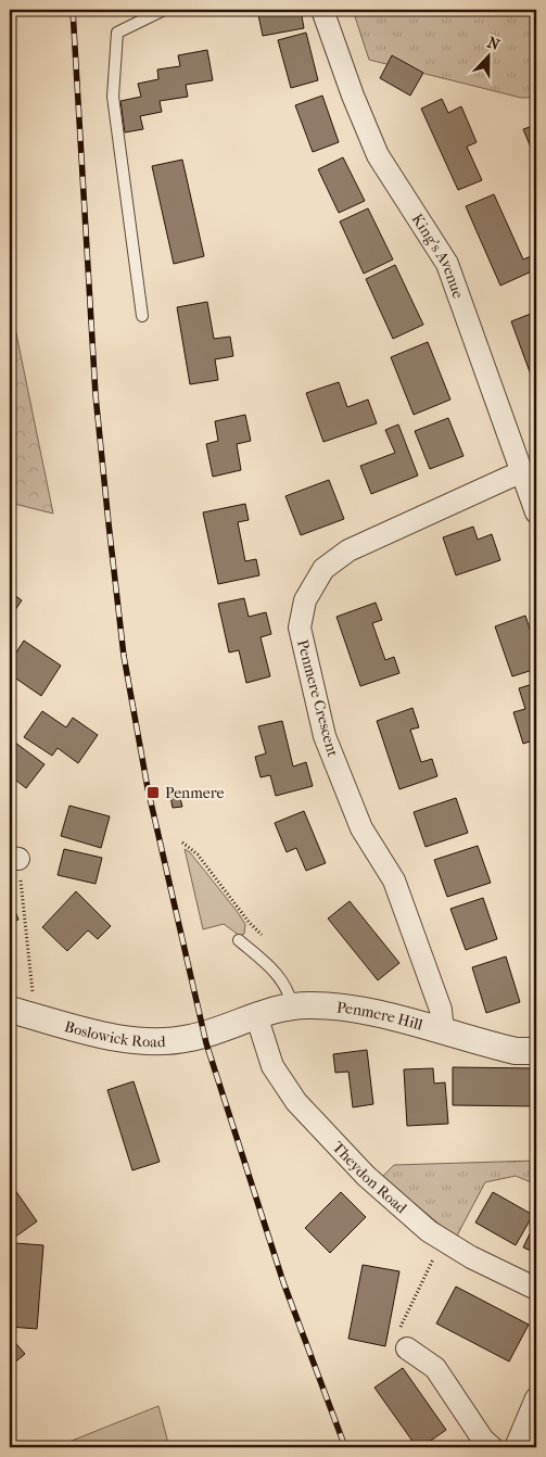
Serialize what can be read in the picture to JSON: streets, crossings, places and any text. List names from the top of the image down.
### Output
{
  "streets": {
    "street": [
      "King's Avenue",
      "Penmere Crescent",
      "Penmere Hill",
      "Boslowick Road",
      "Theydon Road"
    ]
  },
  "crossings": [
    ["King's Avenue", "Penmere Crescent"],
    ["Penmere Crescent", "Penmere Hill"],
    ["Penmere Hill", "Boslowick Road"],
    ["Penmere Hill", "Theydon Road"]
  ],
  "places": {
    "transit": ["Penmere"]
  },
  "north": "top"
}
